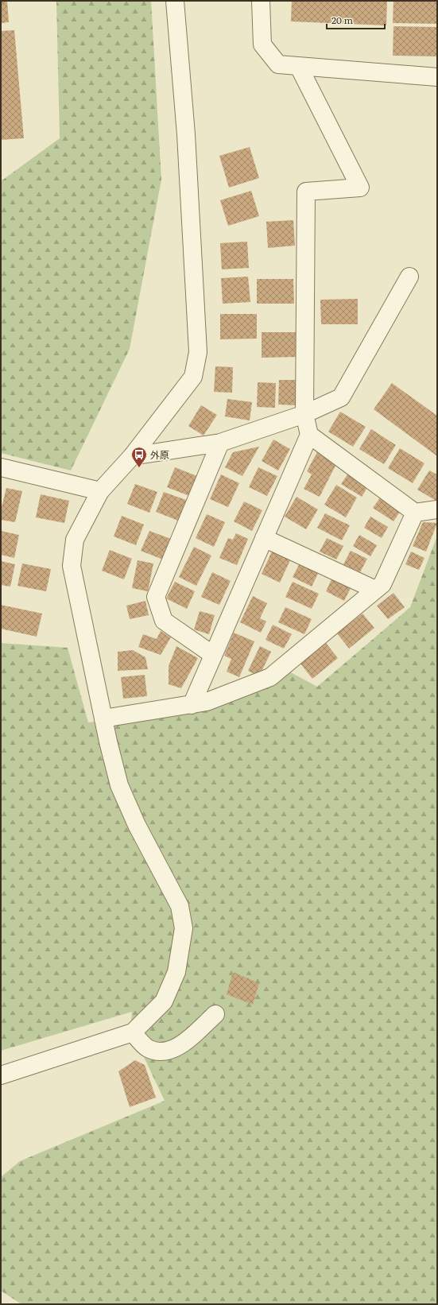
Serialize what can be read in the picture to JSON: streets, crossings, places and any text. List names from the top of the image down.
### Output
{
  "places": {
    "bus stop": ["外原"]
  },
  "scale_bar": "20 m"
}
